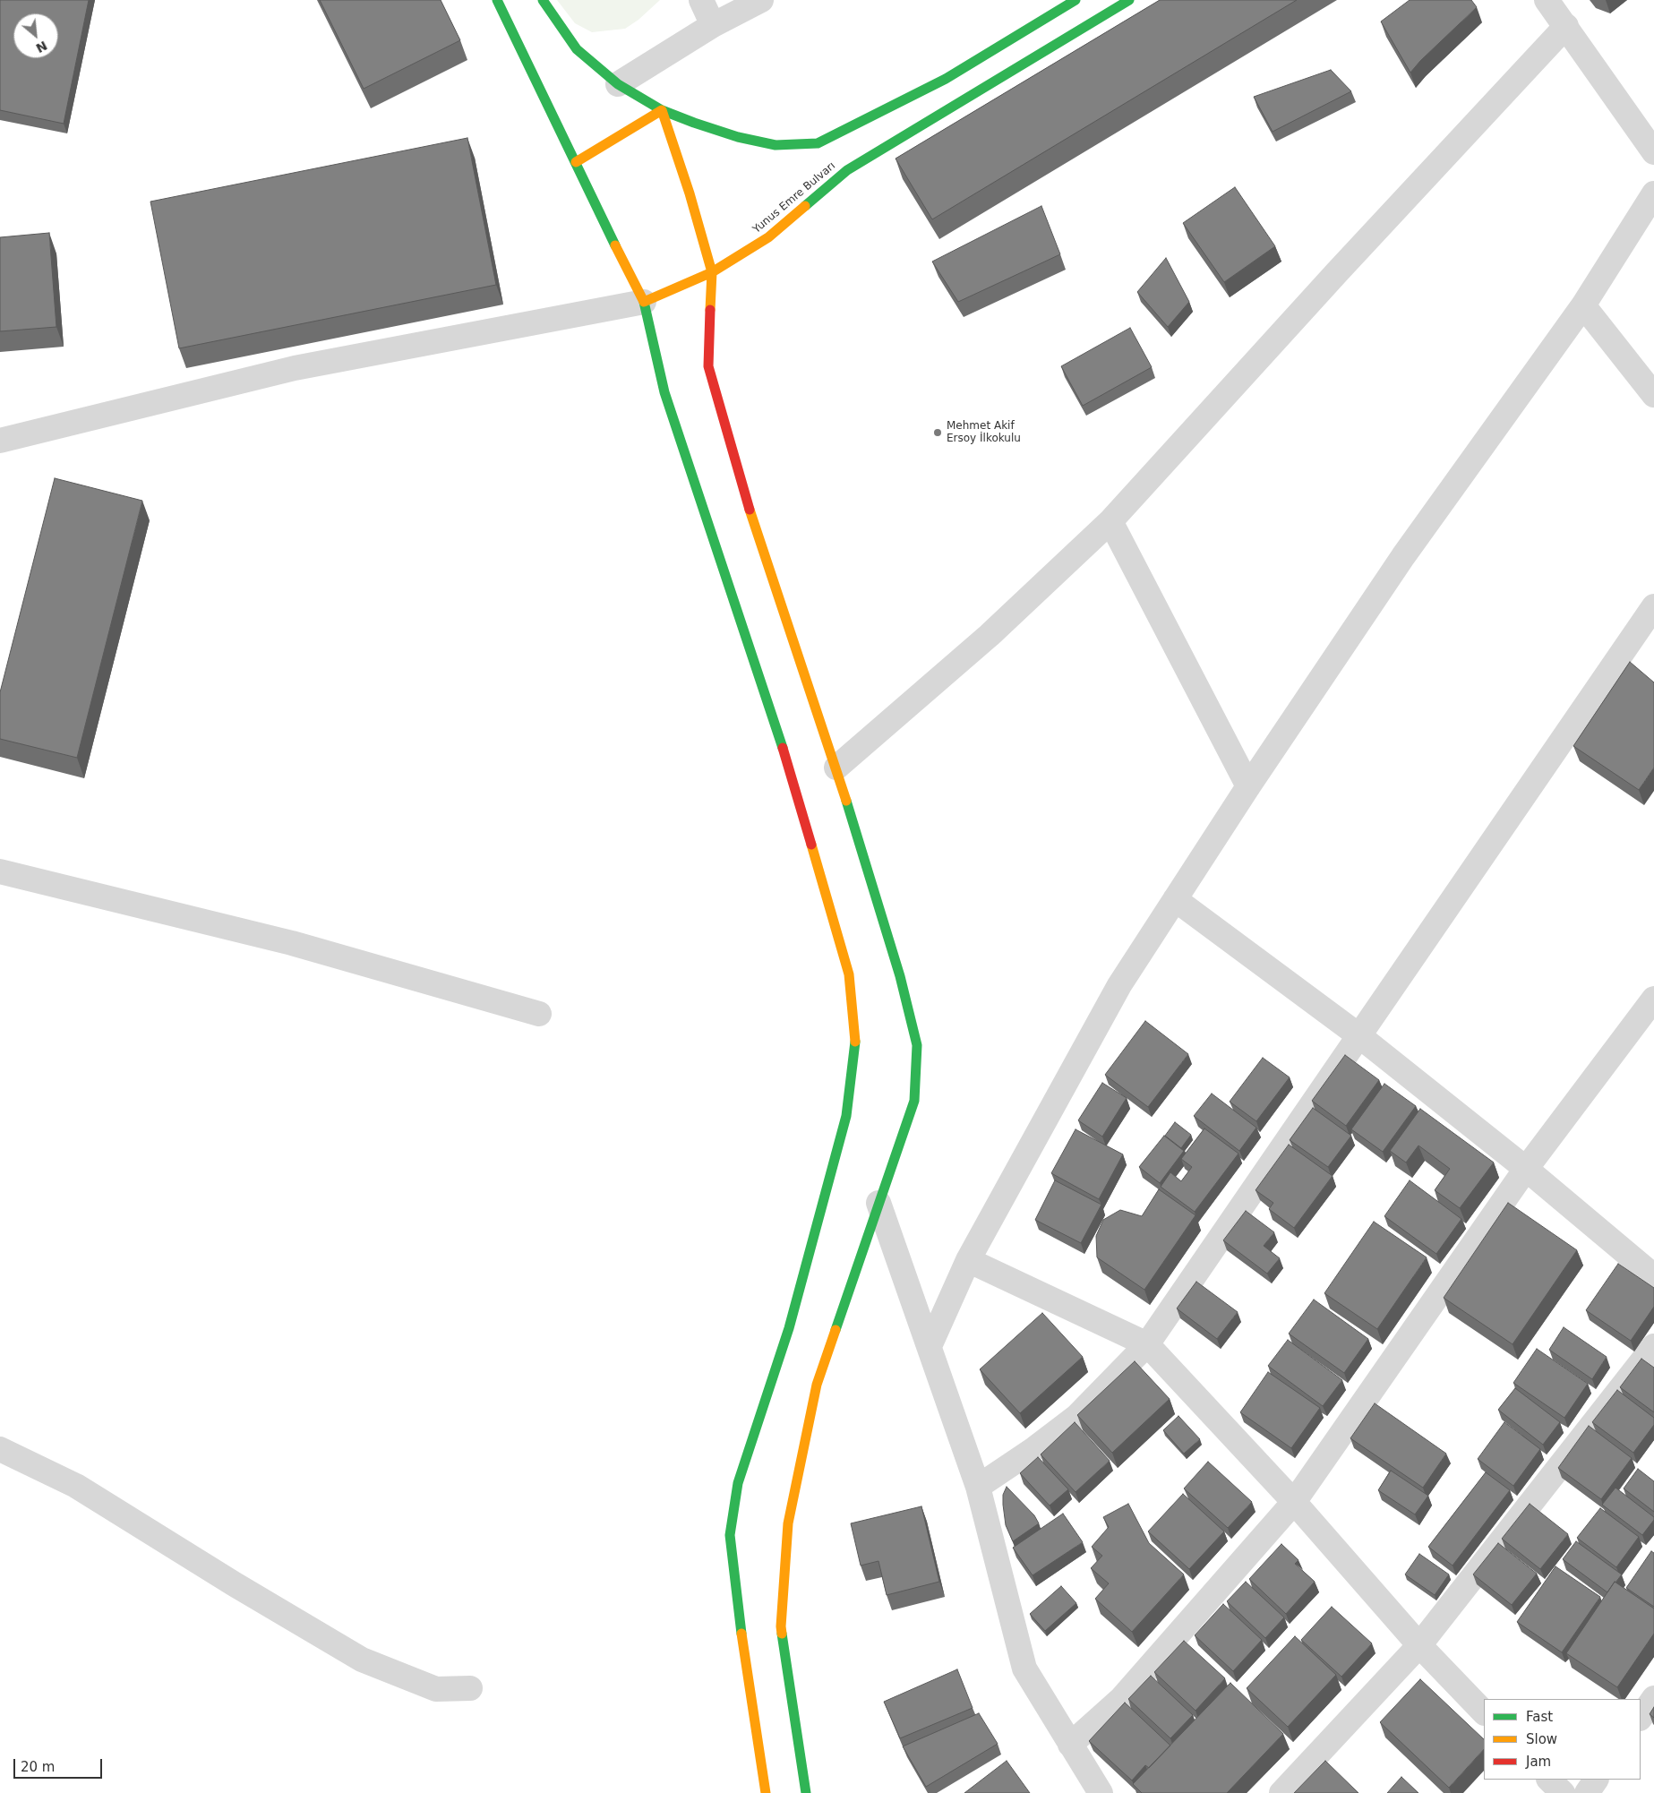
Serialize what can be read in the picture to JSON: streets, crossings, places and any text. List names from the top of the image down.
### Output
{
  "streets": {
    "street": ["Yunus Emre Bulvarı"]
  },
  "places": ["Mehmet Akif Ersoy İlkokulu"],
  "legend": ["Fast", "Slow", "Jam"],
  "scale_bar": "20 m",
  "north": "bottom right"
}
